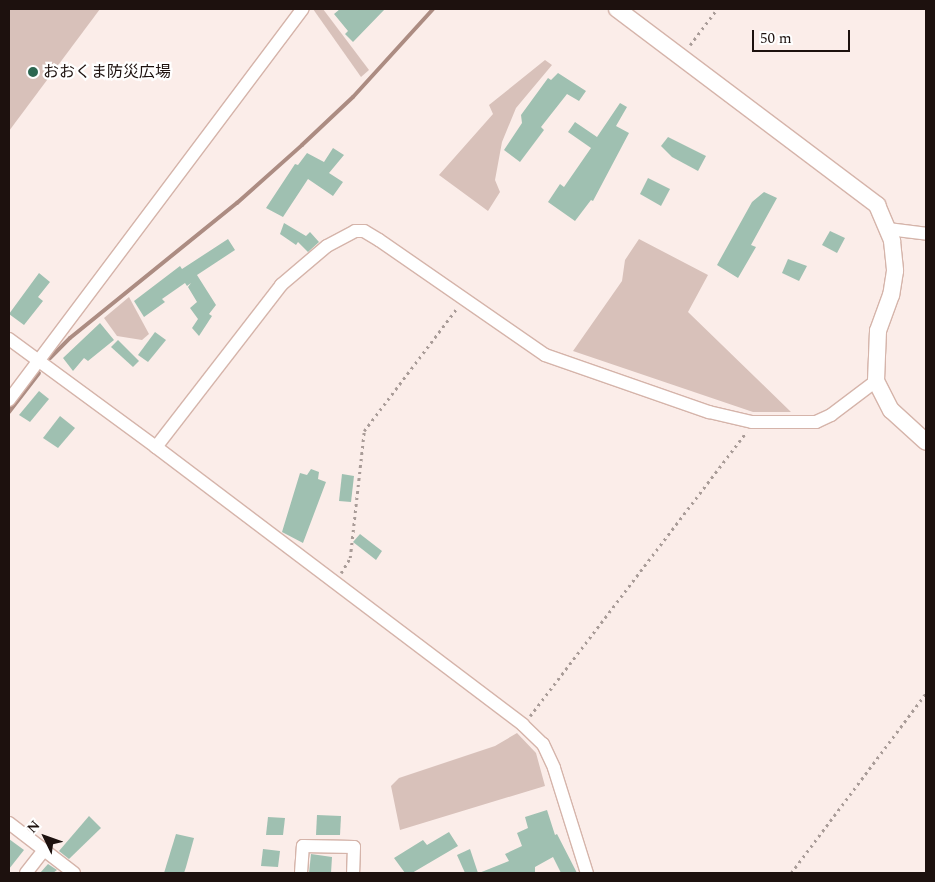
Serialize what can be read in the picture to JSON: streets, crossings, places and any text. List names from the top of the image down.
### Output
{
  "places": ["おおくま防災広場"],
  "scale_bar": "50 m",
  "north": "top left"
}
